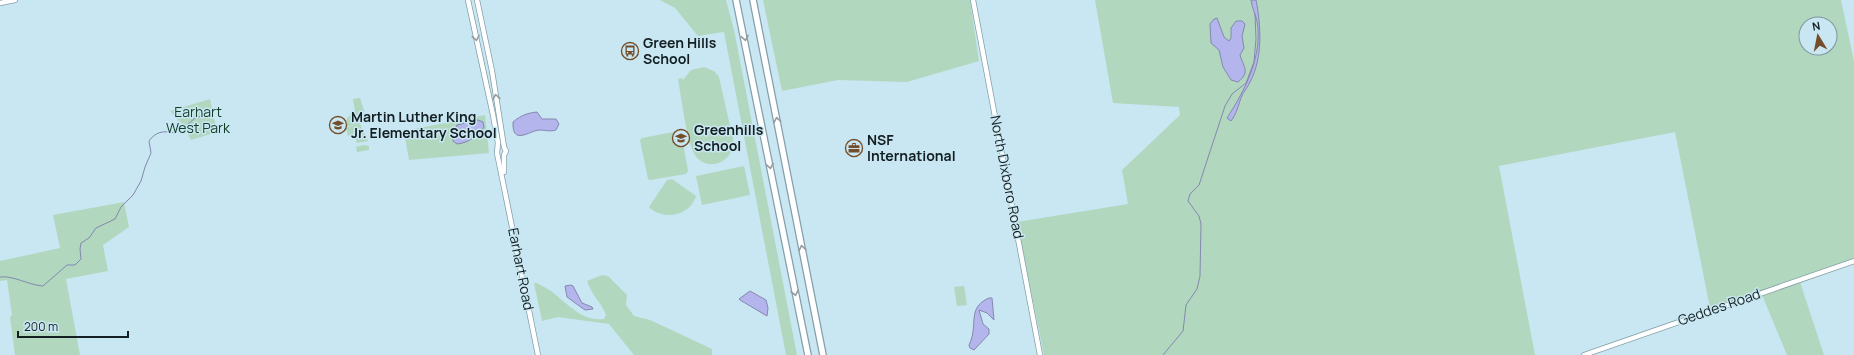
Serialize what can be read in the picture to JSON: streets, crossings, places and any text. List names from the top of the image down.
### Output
{
  "streets": {
    "main road": ["North Dixboro Road", "Earhart Road", "Geddes Road"]
  },
  "parks": ["Earhart West Park"],
  "places": {
    "bus stop": ["Green Hills School"],
    "school or university": ["Martin Luther King Jr. Elementary School", "Greenhills School"],
    "office": ["NSF International"]
  },
  "scale_bar": "200 m",
  "north": "top"
}
